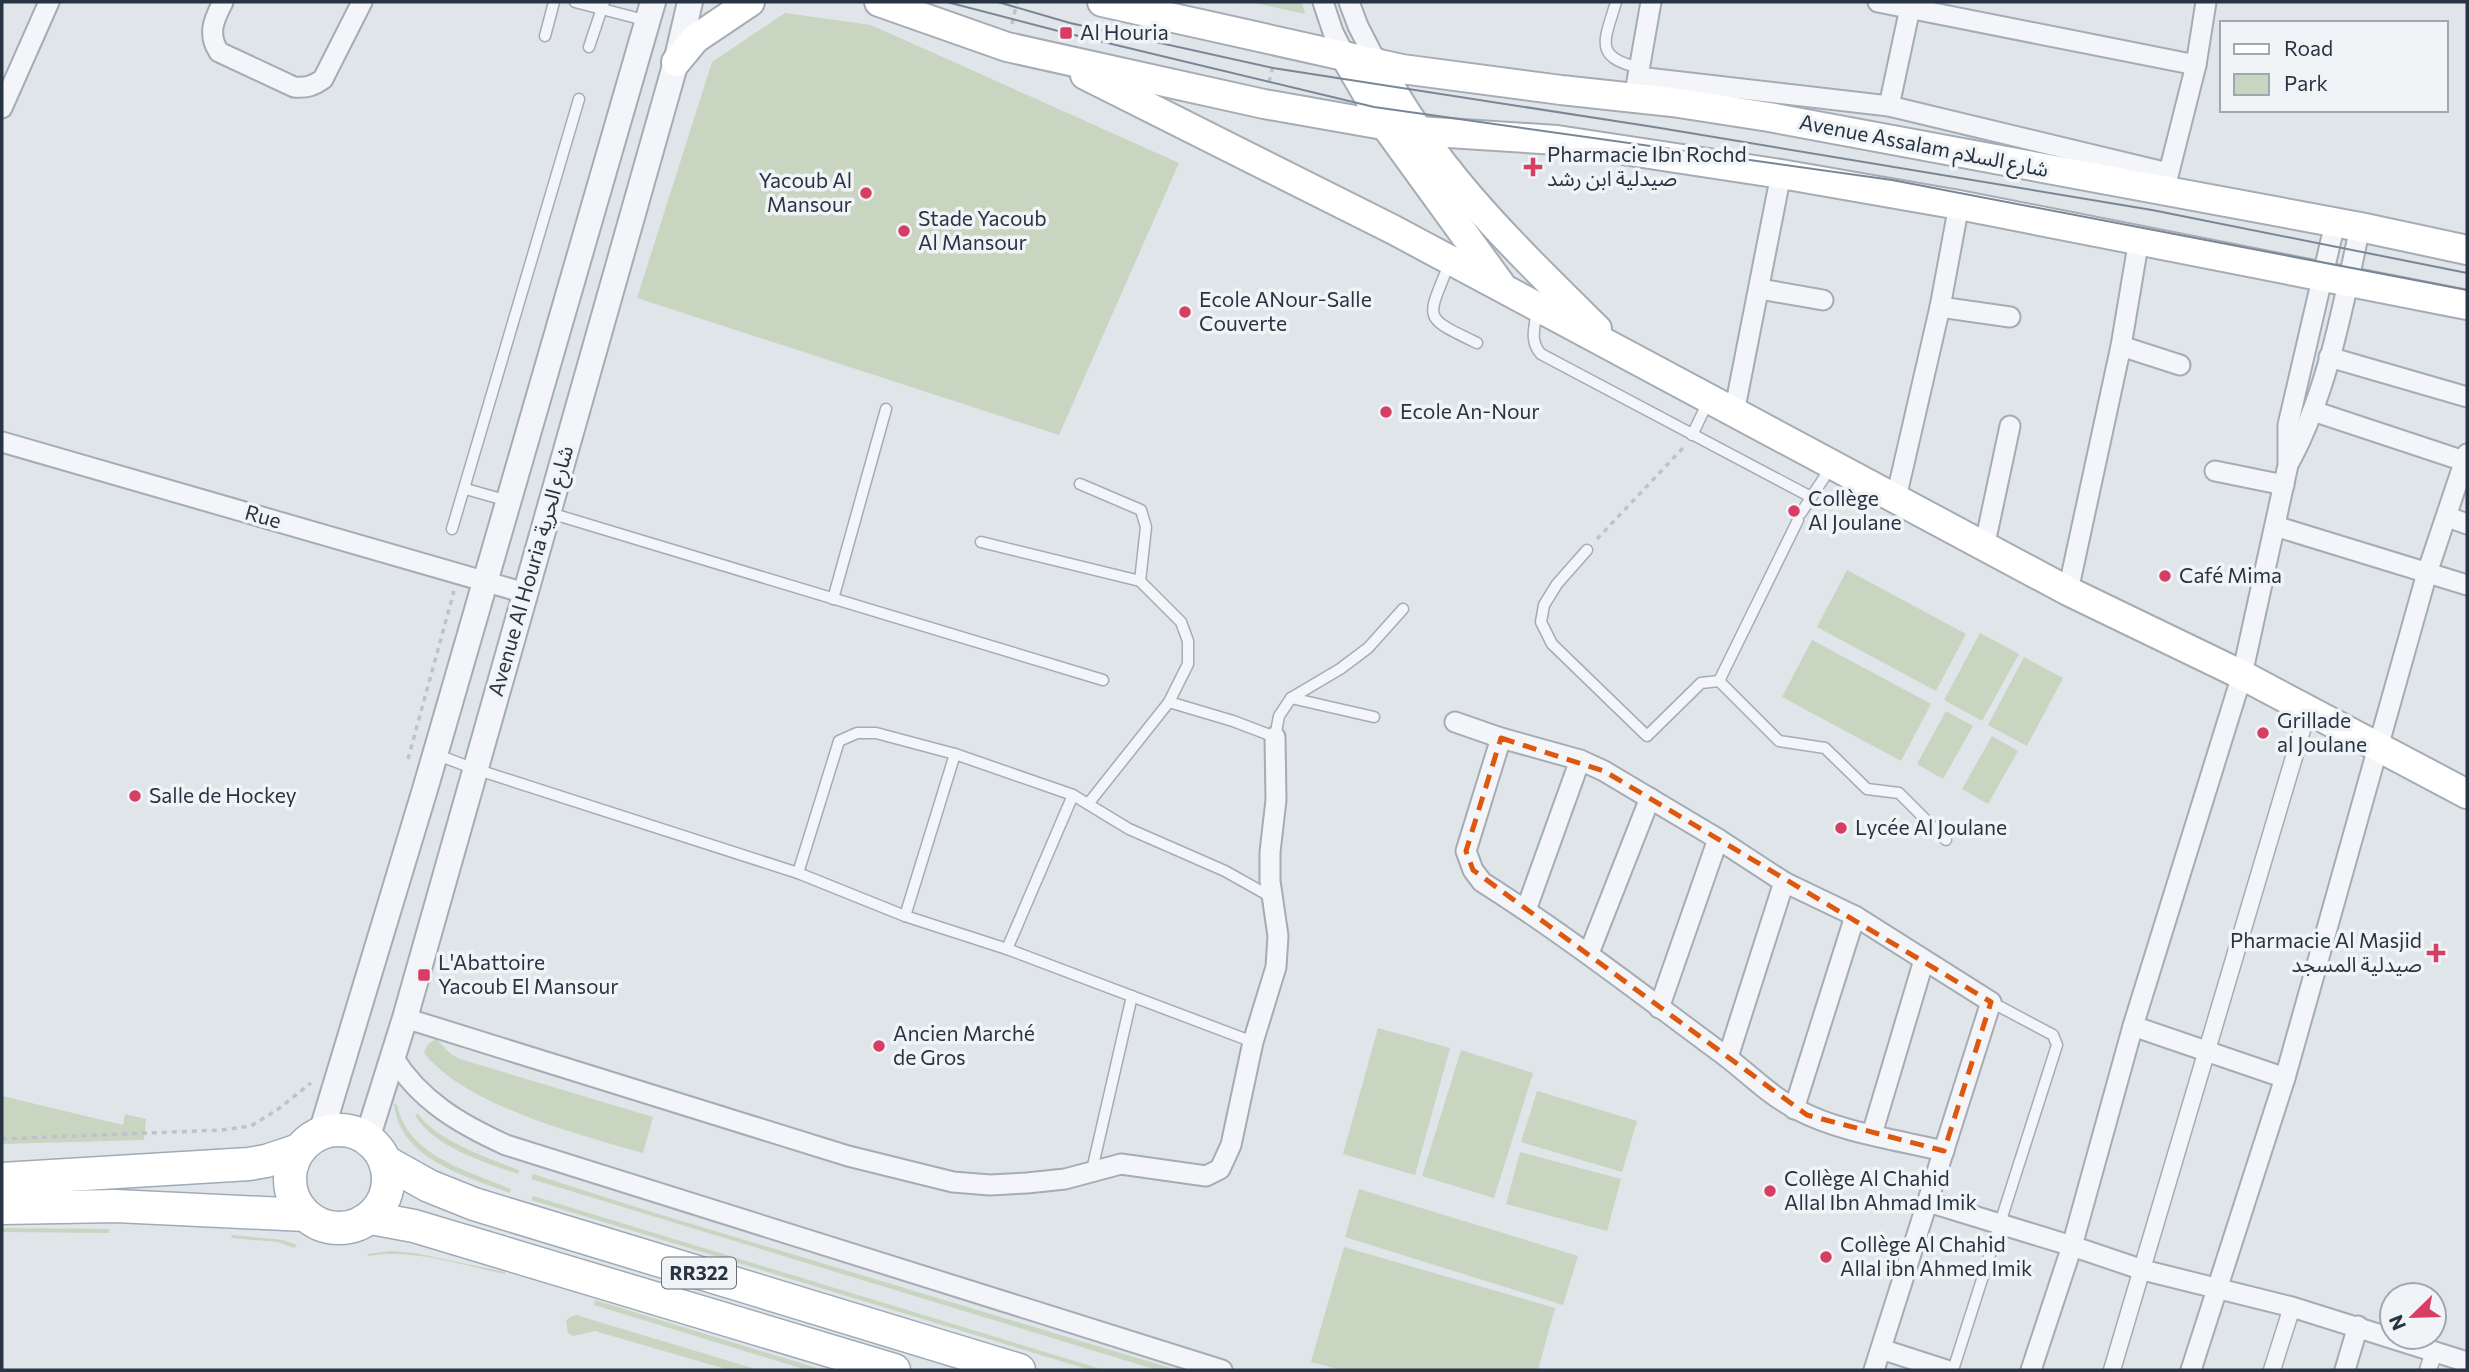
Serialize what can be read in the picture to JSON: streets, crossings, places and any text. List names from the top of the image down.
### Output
{
  "streets": {
    "main road": ["Avenue Assalam شارع السلام", "RR322"],
    "street": ["Rue", "Avenue Al Houria شارع الحرية"]
  },
  "crossings": [
    ["Rue", "Avenue Al Houria شارع الحرية"],
    ["Avenue Al Houria شارع الحرية", "RR322"]
  ],
  "places": {
    "transit": ["Al Houria", "L'Abattoire Yacoub El Mansour"],
    "health": ["Pharmacie Ibn Rochd صيدلية ابن رشد", "Pharmacie Al Masjid صيدلية المسجد"],
    "other": [
      "Yacoub Al Mansour",
      "Stade Yacoub Al Mansour",
      "Ecole ANour-Salle Couverte",
      "Ecole An-Nour",
      "Collège Al Joulane",
      "Café Mima",
      "Grillade al Joulane",
      "Salle de Hockey",
      "Lycée Al Joulane",
      "Ancien Marché de Gros",
      "Collège Al Chahid Allal Ibn Ahmad Imik",
      "Collège Al Chahid Allal ibn Ahmed Imik"
    ]
  },
  "legend": ["Road", "Park"],
  "north": "bottom left"
}
